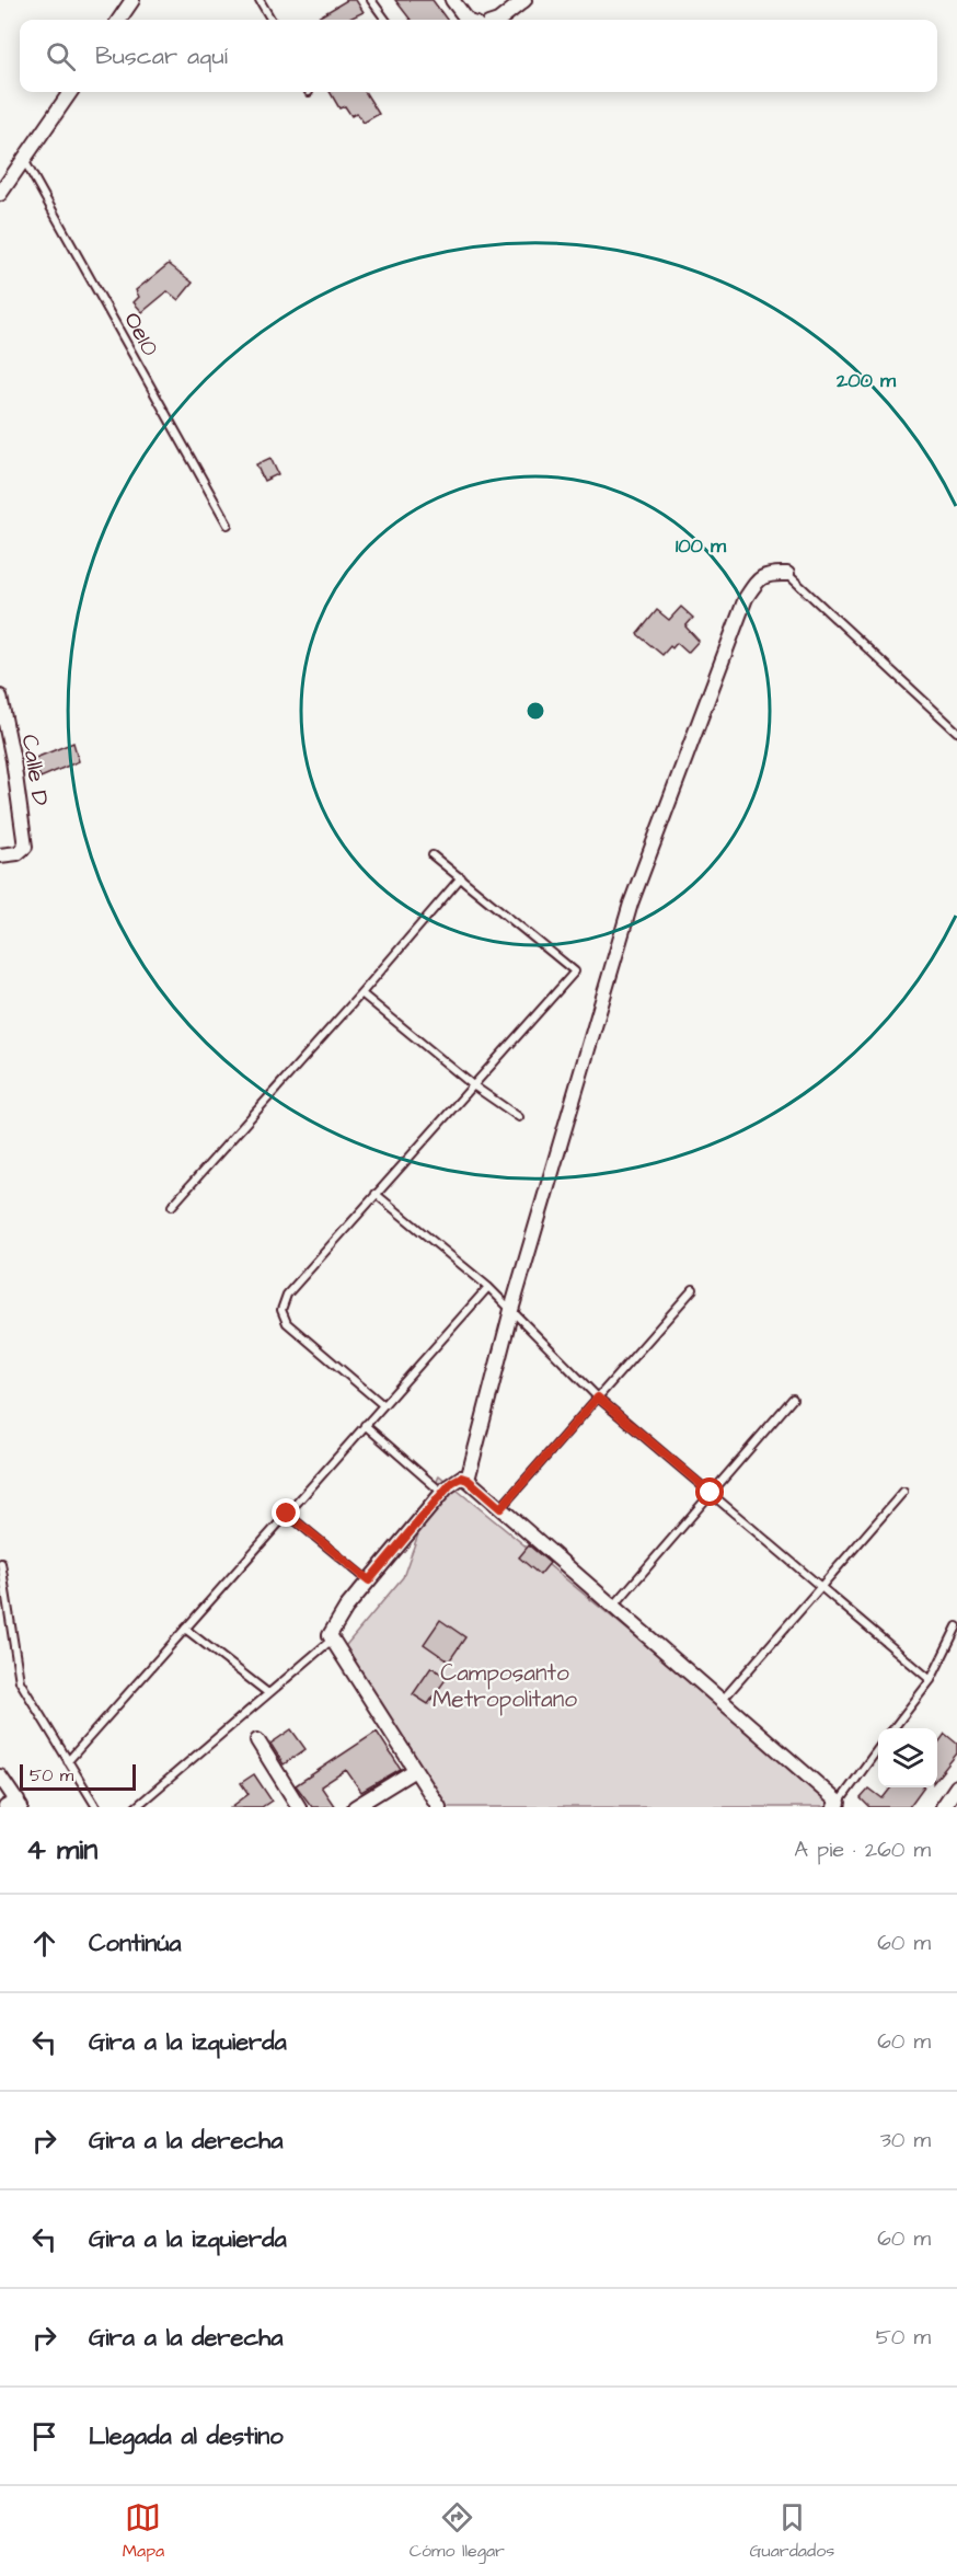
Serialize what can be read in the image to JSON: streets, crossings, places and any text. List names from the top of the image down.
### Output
{
  "streets": {
    "street": ["Calle D"],
    "lane": ["Oe10"]
  },
  "parks": ["Camposanto Metropolitano"],
  "scale_bar": "50 m",
  "page": {
    "search": "Buscar aquí",
    "scale": "50 m",
    "heading": ["4 min", "A pie · 260 m"],
    "list": [
      ["Continúa", "60 m"],
      ["Gira a la izquierda", "60 m"],
      ["Gira a la derecha", "30 m"],
      ["Gira a la izquierda", "60 m"],
      ["Gira a la derecha", "50 m"],
      "Llegada al destino"
    ],
    "nav": ["Mapa", "Cómo llegar", "Guardados"]
  },
  "rings": ["200 m", "100 m"]
}
